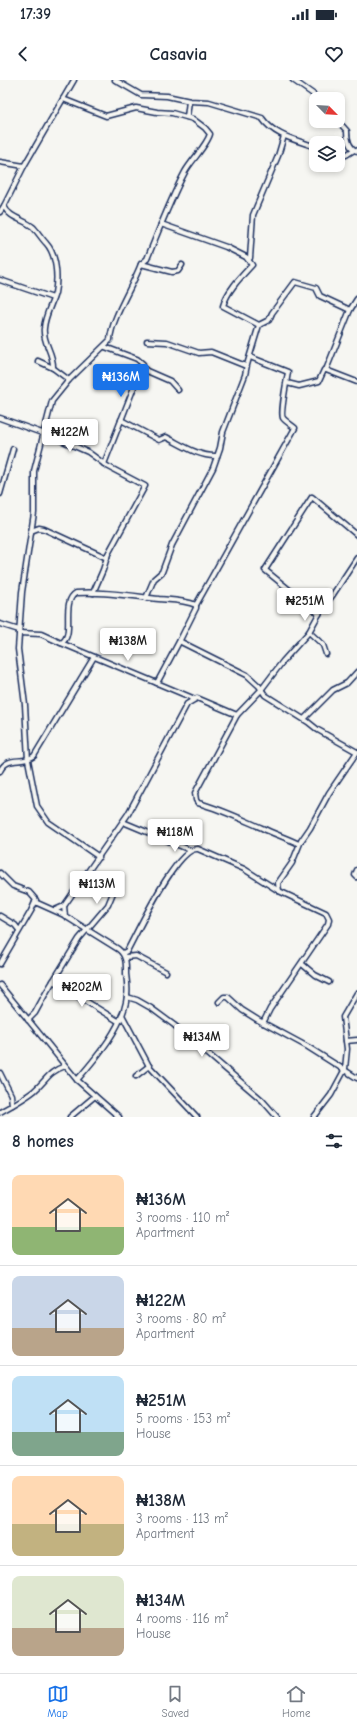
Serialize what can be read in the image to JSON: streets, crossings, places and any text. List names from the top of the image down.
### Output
{
  "north": "bottom right",
  "page": {
    "status": "17:39",
    "header": "Casavia",
    "price": [
      "₦136M",
      "₦122M",
      "₦251M",
      "₦138M",
      "₦118M",
      "₦113M",
      "₦202M",
      "₦134M"
    ],
    "heading": "8 homes",
    "list": [
      {
        "name": "₦136M",
        "note": "3 rooms · 110 m² · Apartment"
      },
      {
        "name": "₦122M",
        "note": "3 rooms · 80 m² · Apartment"
      },
      {
        "name": "₦251M",
        "note": "5 rooms · 153 m² · House"
      },
      {
        "name": "₦138M",
        "note": "3 rooms · 113 m² · Apartment"
      },
      {
        "name": "₦134M",
        "note": "4 rooms · 116 m² · House"
      }
    ],
    "tabs": ["Map", "Saved", "Home"]
  }
}
